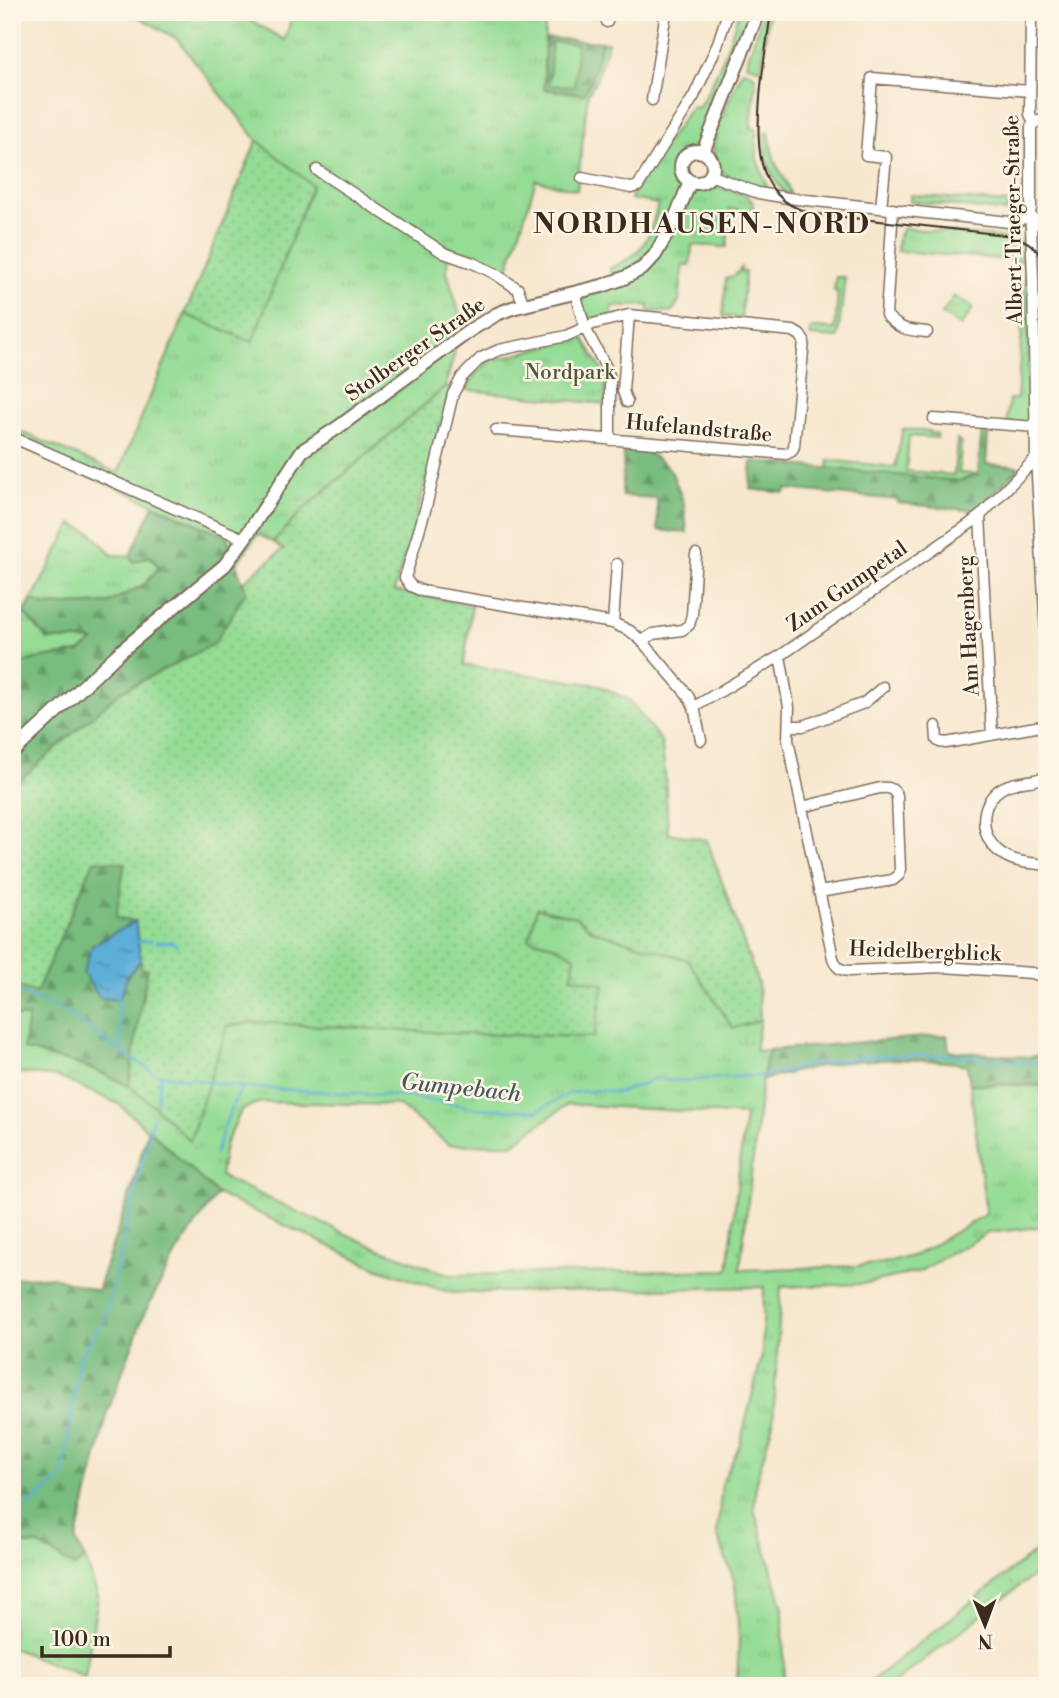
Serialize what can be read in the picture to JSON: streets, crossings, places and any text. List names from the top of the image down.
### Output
{
  "streets": {
    "main road": ["Stolberger Straße"],
    "street": [
      "Albert-Traeger-Straße",
      "Hufelandstraße",
      "Zum Gumpetal",
      "Am Hagenberg",
      "Heidelbergblick"
    ]
  },
  "crossings": [
    ["Albert-Traeger-Straße", "Zum Gumpetal"],
    ["Stolberger Straße", "Hufelandstraße"],
    ["Zum Gumpetal", "Am Hagenberg"],
    ["Zum Gumpetal", "Heidelbergblick"]
  ],
  "districts": ["NORDHAUSEN-NORD"],
  "water": ["Gumpebach"],
  "parks": ["Nordpark"],
  "scale_bar": "100 m",
  "north": "bottom"
}
